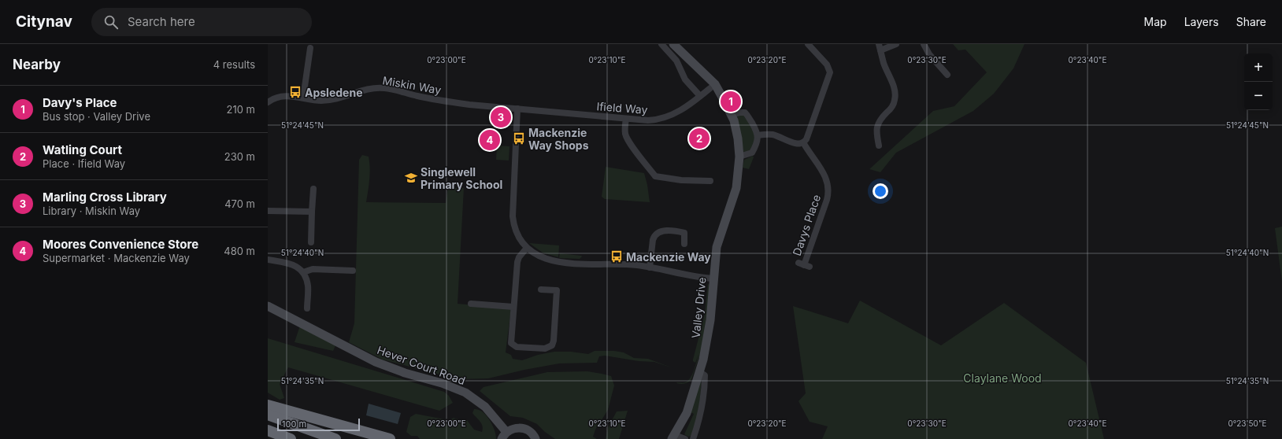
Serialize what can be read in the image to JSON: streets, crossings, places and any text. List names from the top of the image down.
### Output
{
  "streets": {
    "street": [
      "Miskin Way",
      "Ifield Way",
      "Davys Place",
      "Valley Drive",
      "Hever Court Road"
    ]
  },
  "crossings": [
    ["Miskin Way", "Ifield Way"],
    ["Ifield Way", "Valley Drive"]
  ],
  "parks": ["Claylane Wood"],
  "places": {
    "bus stop": ["Apsledene", "Mackenzie Way Shops", "Mackenzie Way"],
    "school or university": ["Singlewell Primary School"]
  },
  "scale_bar": "100 m",
  "page": {
    "header": "Citynav",
    "search": "Search here",
    "nav": ["Map", "Layers", "Share"],
    "heading": ["Nearby", "4 results"],
    "map_buttons": ["+", "−"],
    "list": [
      {
        "mark": "1",
        "name": "Davy's Place",
        "note": "Bus stop · Valley Drive",
        "value": "210 m"
      },
      {
        "mark": "2",
        "name": "Watling Court",
        "note": "Place · Ifield Way",
        "value": "230 m"
      },
      {
        "mark": "3",
        "name": "Marling Cross Library",
        "note": "Library · Miskin Way",
        "value": "470 m"
      },
      {
        "mark": "4",
        "name": "Moores Convenience Store",
        "note": "Supermarket · Mackenzie Way",
        "value": "480 m"
      }
    ],
    "pins": [
      "1",
      "3",
      "2",
      "4"
    ],
    "scale": "100 m"
  },
  "coordinates": [
    "0°23'00\"E",
    "0°23'10\"E",
    "0°23'20\"E",
    "0°23'30\"E",
    "0°23'40\"E",
    "51°24'45\"N",
    "51°24'40\"N",
    "51°24'35\"N",
    "0°23'50\"E"
  ]
}
